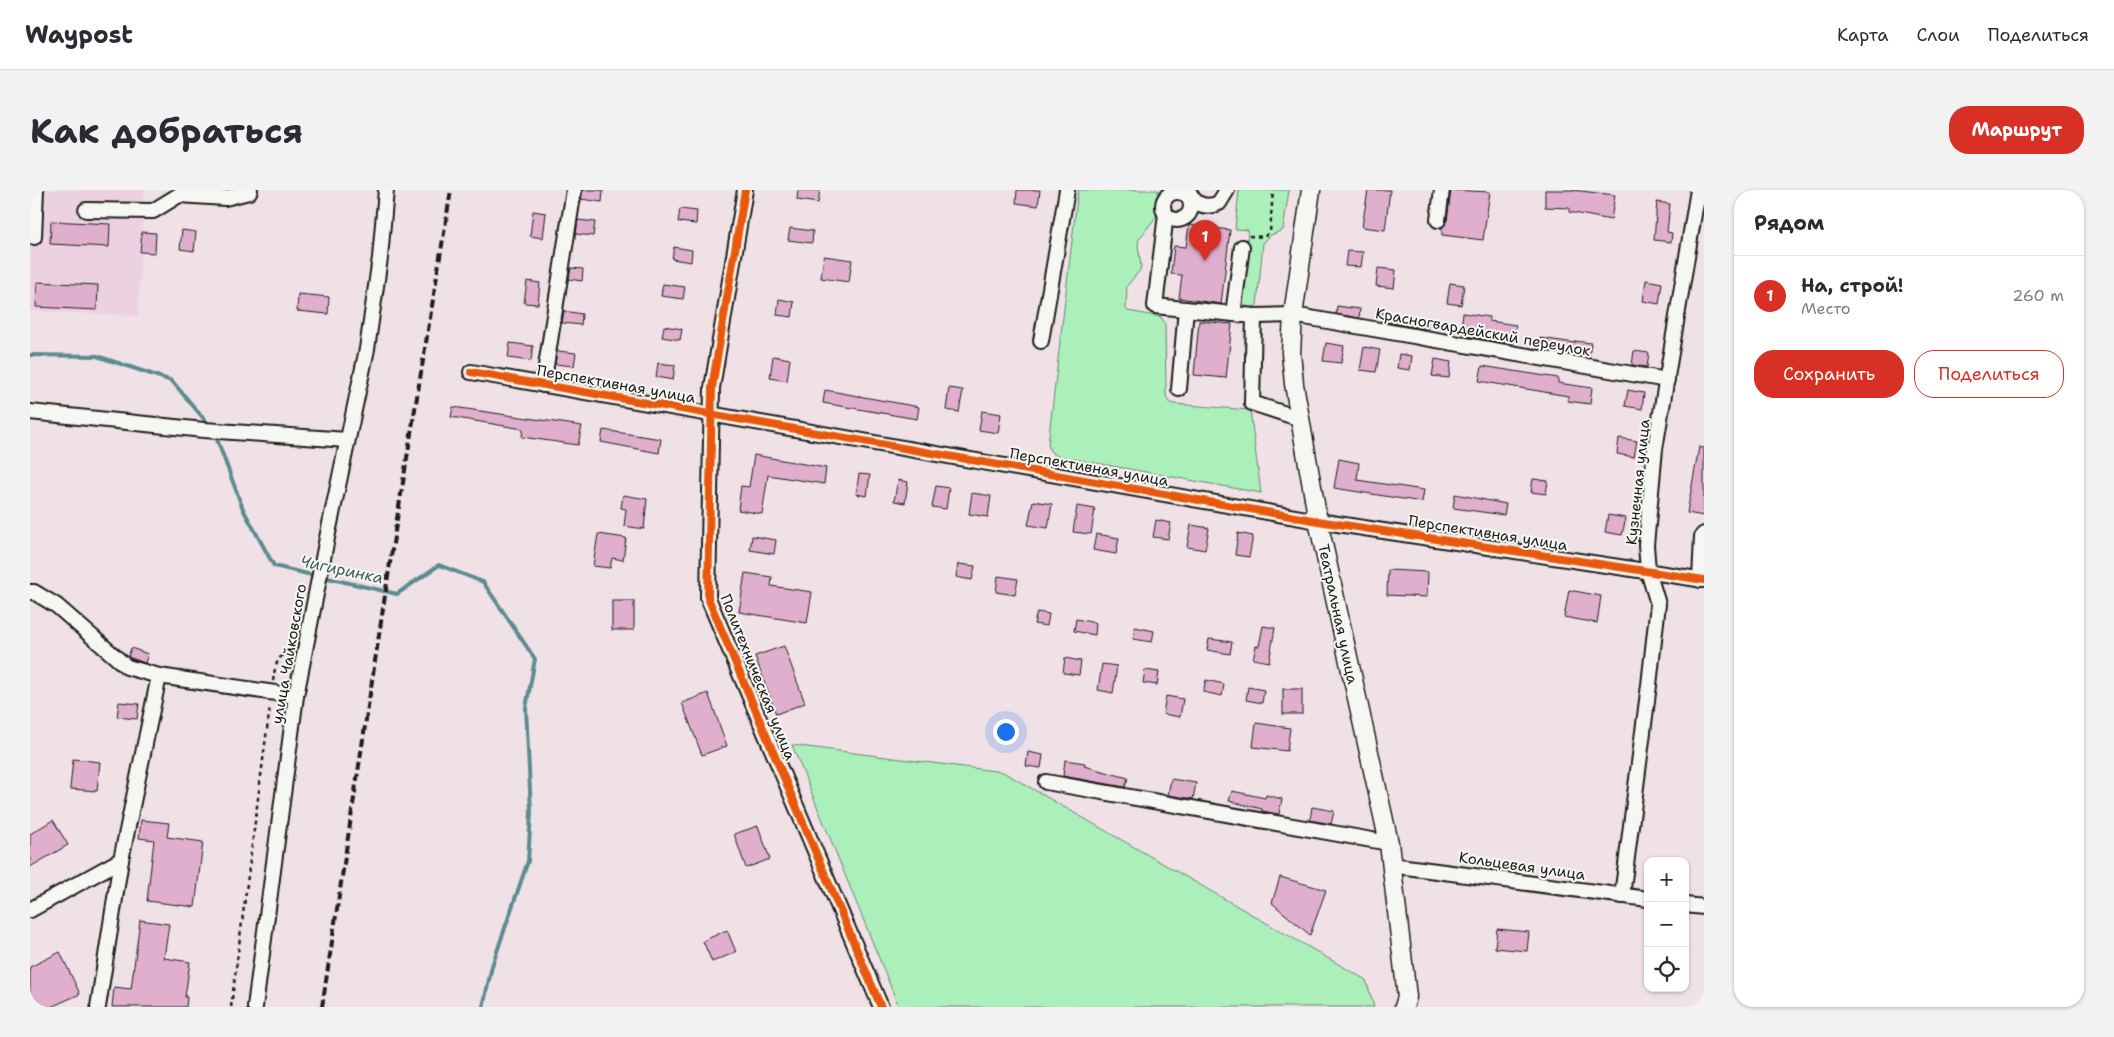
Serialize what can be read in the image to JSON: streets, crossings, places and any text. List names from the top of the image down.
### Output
{
  "streets": {
    "main road": ["Театральная улица"],
    "street": [
      "Красногвардейский переулок",
      "Перспективная улица",
      "Кузнечная улица",
      "улица Чайковского",
      "Политехническая улица",
      "Кольцевая улица"
    ]
  },
  "crossings": [
    ["Красногвардейский переулок", "Кузнечная улица"],
    ["Красногвардейский переулок", "Театральная улица"],
    ["Перспективная улица", "Кузнечная улица"],
    ["Перспективная улица", "Театральная улица"],
    ["Перспективная улица", "Политехническая улица"],
    ["Кузнечная улица", "Кольцевая улица"],
    ["Театральная улица", "Кольцевая улица"]
  ],
  "water": ["Чигиринка"],
  "page": {
    "header": "Waypost",
    "nav": ["Карта", "Слои", "Поделиться"],
    "buttons": [
      "Маршрут",
      ["Сохранить", "Поделиться"]
    ],
    "title": "Как добраться",
    "heading": "Рядом",
    "pins": "1",
    "list": [
      {
        "mark": "1",
        "name": "На, строй!",
        "note": "Место",
        "value": "260 m"
      }
    ],
    "map_buttons": ["+", "−"]
  }
}
